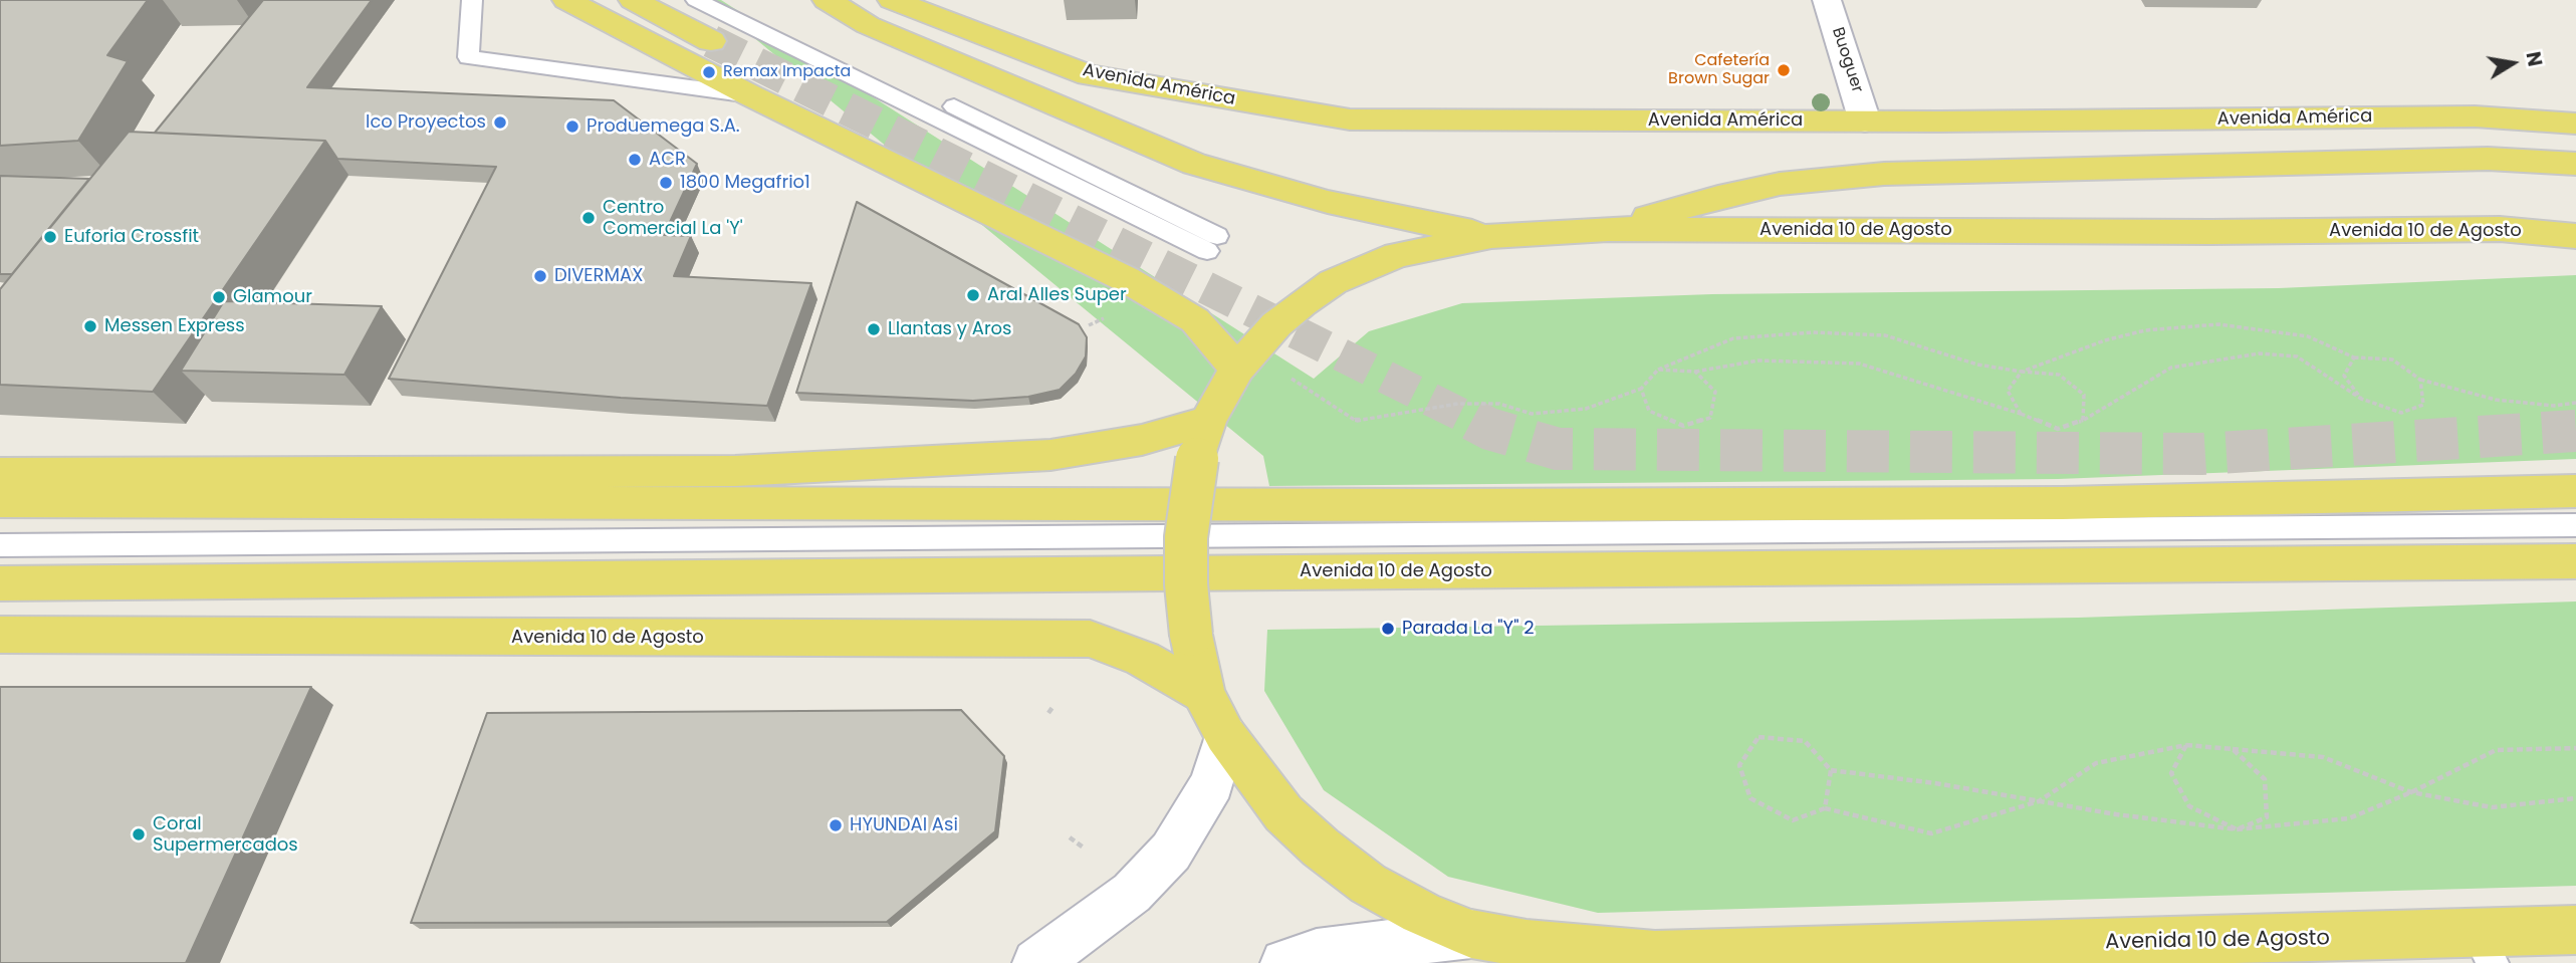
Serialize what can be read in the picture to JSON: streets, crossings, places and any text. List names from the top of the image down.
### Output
{
  "streets": {
    "main road": ["Buoguer", "Avenida América", "Avenida 10 de Agosto"]
  },
  "crossings": [
    ["Buoguer", "Avenida América"]
  ],
  "places": [
    "Cafetería Brown Sugar",
    "Remax Impacta",
    "Ico Proyectos",
    "Produemega S.A.",
    "ACR",
    "1800 Megafrio1",
    "Centro Comercial La 'Y'",
    "Euforia Crossfit",
    "DIVERMAX",
    "Aral Alles Super",
    "Glamour",
    "Messen Express",
    "Llantas y Aros",
    "Parada La \"Y\" 2",
    "HYUNDAI Asi",
    "Coral Supermercados"
  ],
  "north": "right"
}
